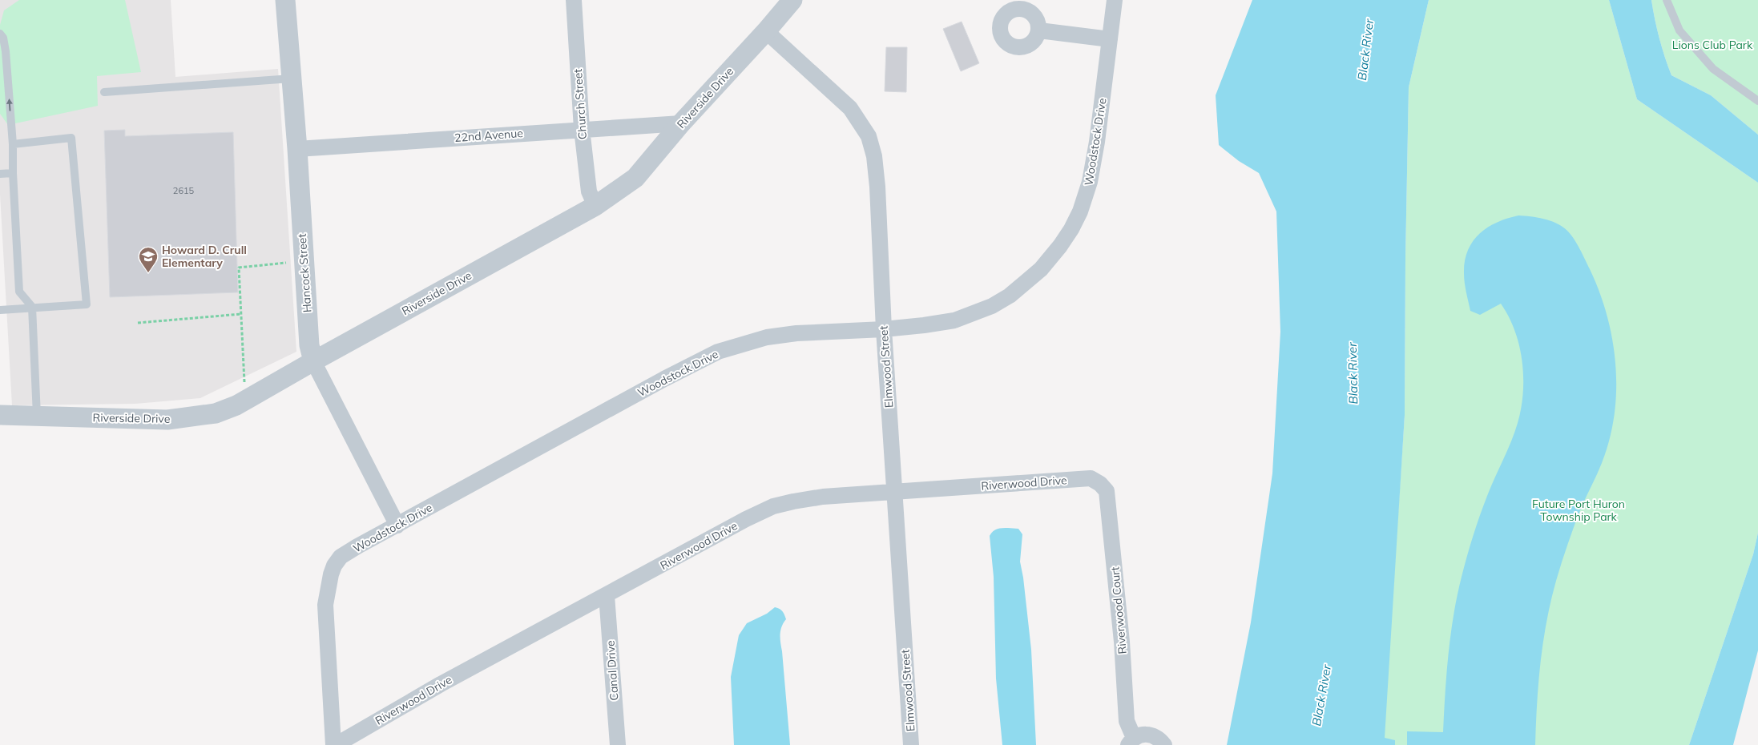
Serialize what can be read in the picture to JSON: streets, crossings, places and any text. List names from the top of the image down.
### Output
{
  "streets": {
    "street": [
      "Riverside Drive",
      "Church Street",
      "22nd Avenue",
      "Woodstock Drive",
      "Hancock Street",
      "Elmwood Street",
      "Riverwood Drive",
      "Riverwood Court",
      "Canal Drive"
    ]
  },
  "crossings": [
    ["Riverside Drive", "Church Street"],
    ["Riverside Drive", "22nd Avenue"],
    ["Riverside Drive", "Hancock Street"],
    ["Riverside Drive", "Elmwood Street"],
    ["Church Street", "22nd Avenue"],
    ["22nd Avenue", "Hancock Street"],
    ["Woodstock Drive", "Hancock Street"],
    ["Woodstock Drive", "Elmwood Street"],
    ["Woodstock Drive", "Riverwood Drive"],
    ["Elmwood Street", "Riverwood Drive"],
    ["Riverwood Drive", "Riverwood Court"],
    ["Riverwood Drive", "Canal Drive"]
  ],
  "water": ["Black River"],
  "parks": ["Lions Club Park", "Future Port Huron Township Park"],
  "places": {
    "school or university": ["Howard D. Crull Elementary"]
  },
  "house_numbers": ["2615"]
}
